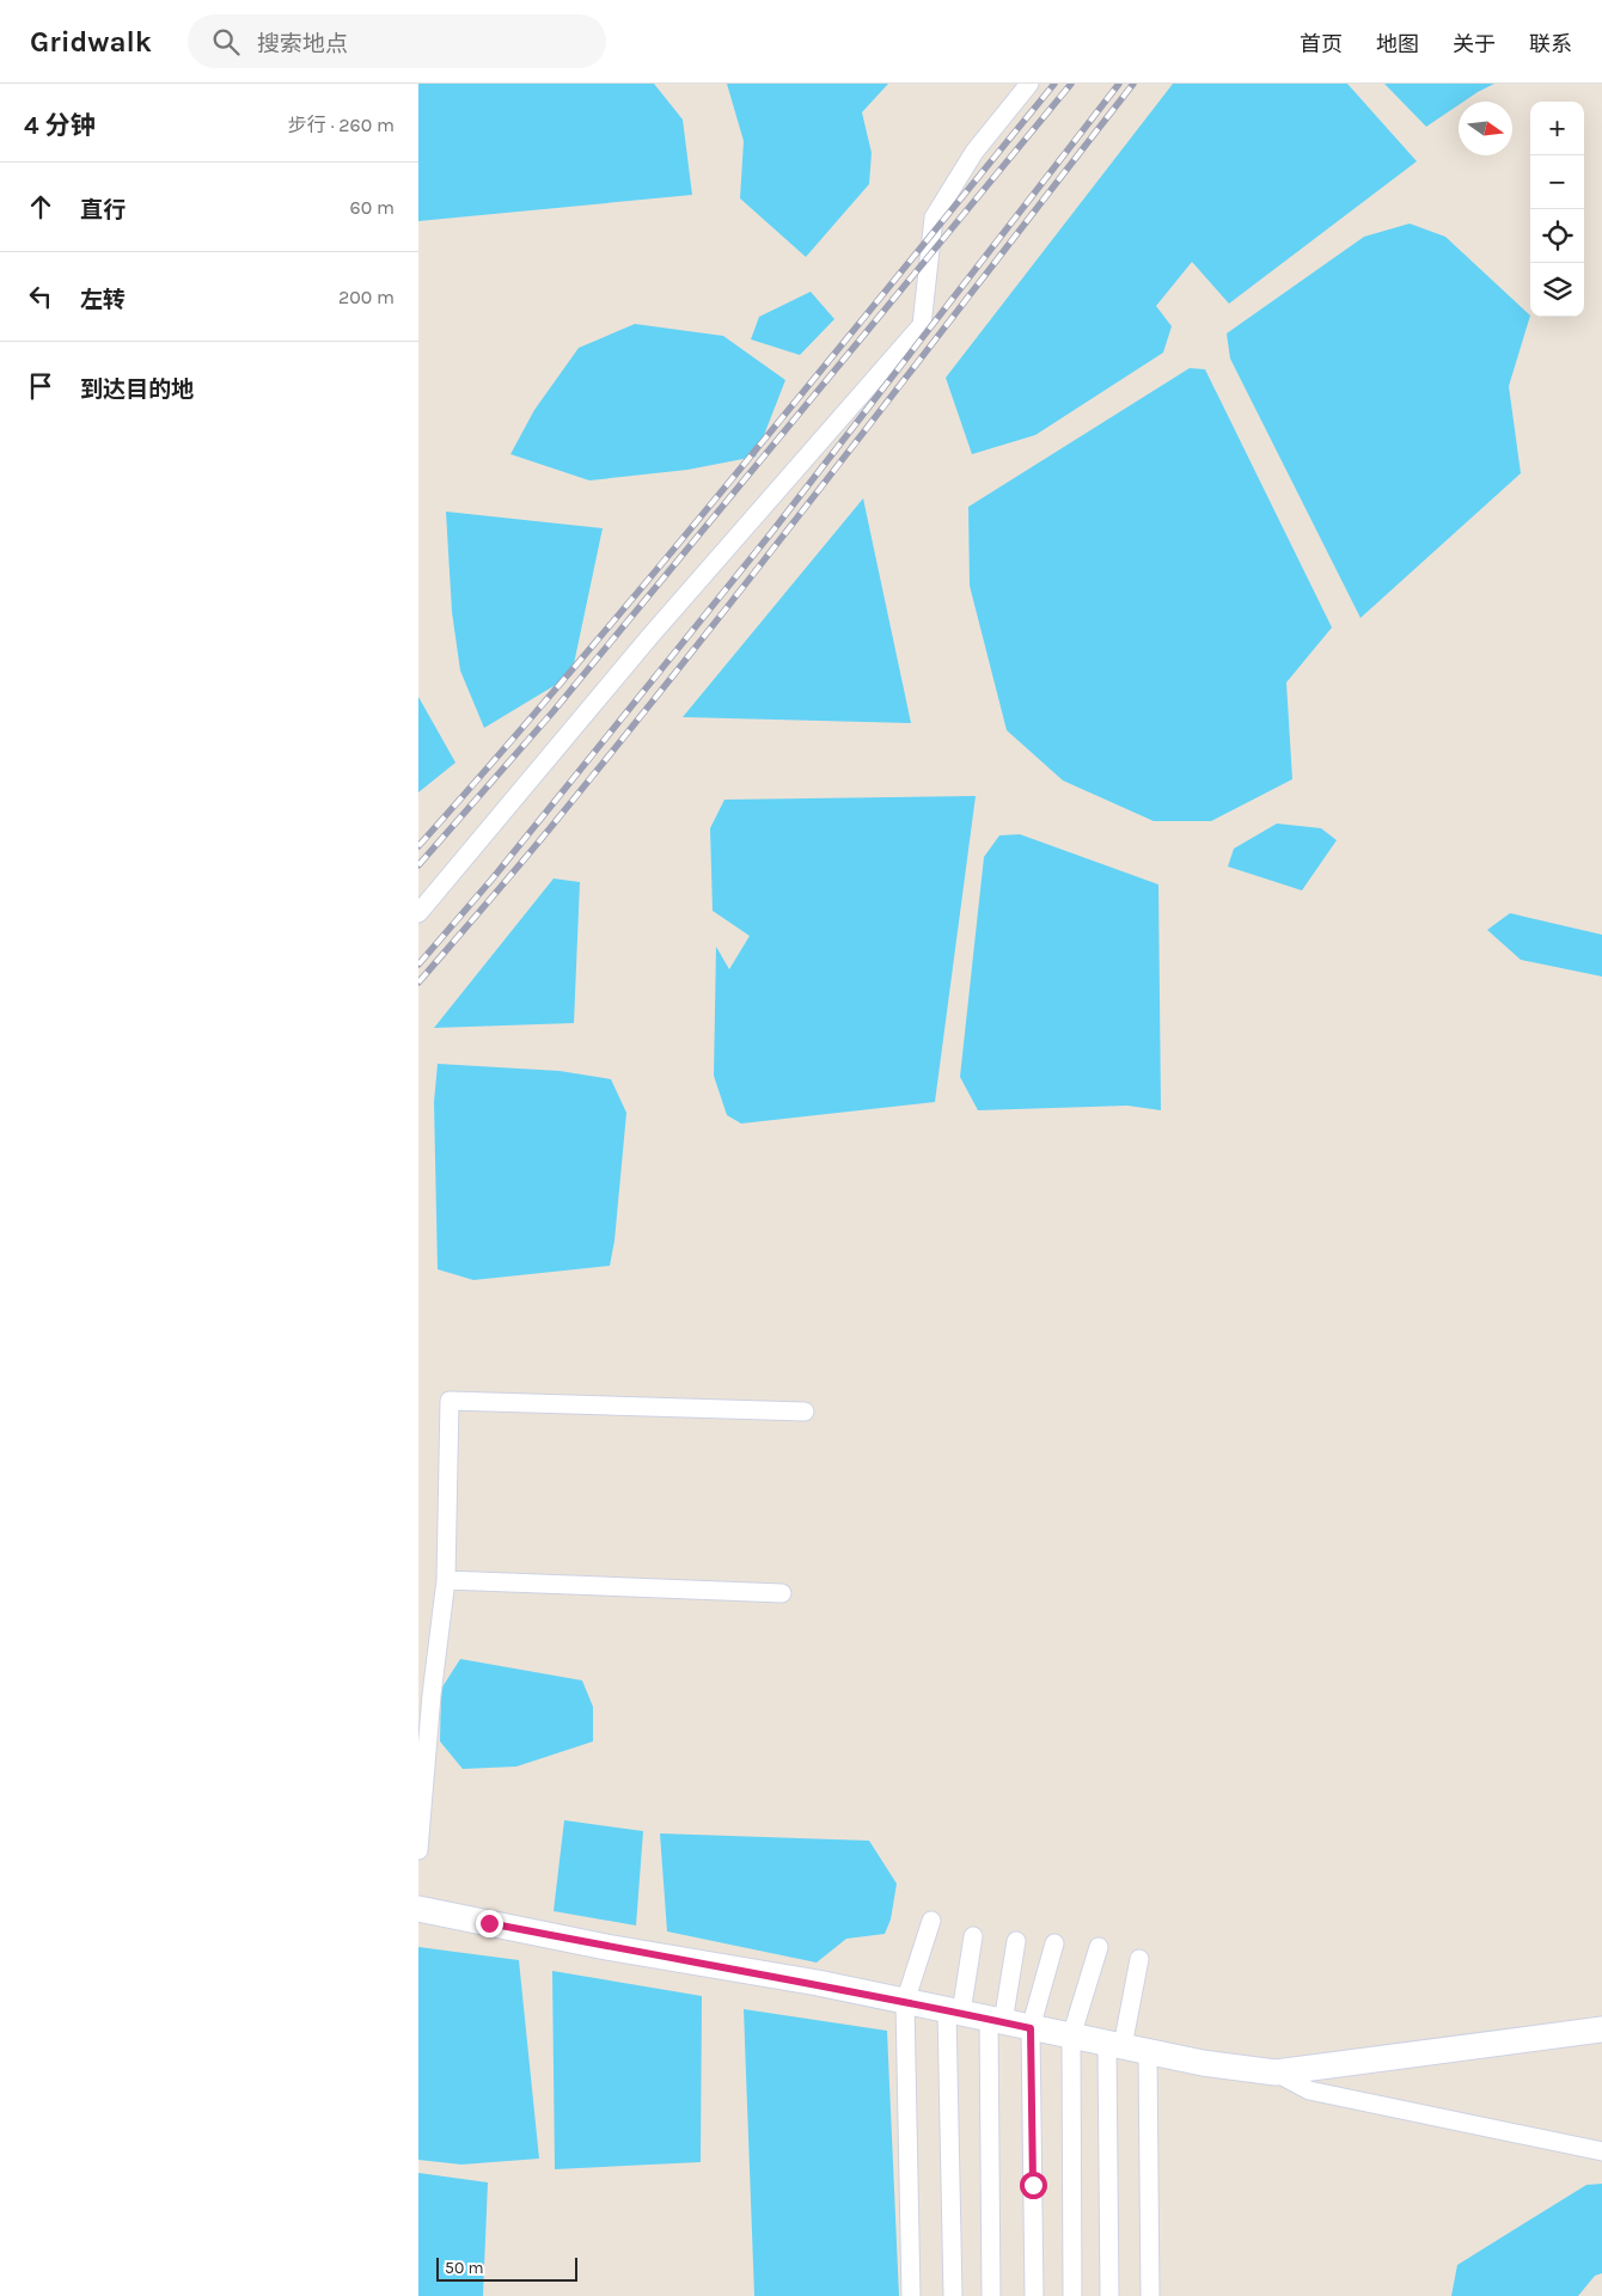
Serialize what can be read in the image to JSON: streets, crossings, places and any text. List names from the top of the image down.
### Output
{
  "scale_bar": "50 m",
  "north": "right",
  "page": {
    "header": "Gridwalk",
    "search": "搜索地点",
    "nav": [
      "首页",
      "地图",
      "关于",
      "联系"
    ],
    "heading": ["4 分钟", "步行 · 260 m"],
    "map_buttons": ["+", "−"],
    "list": [
      ["直行", "60 m"],
      ["左转", "200 m"],
      "到达目的地"
    ],
    "scale": "50 m"
  }
}
